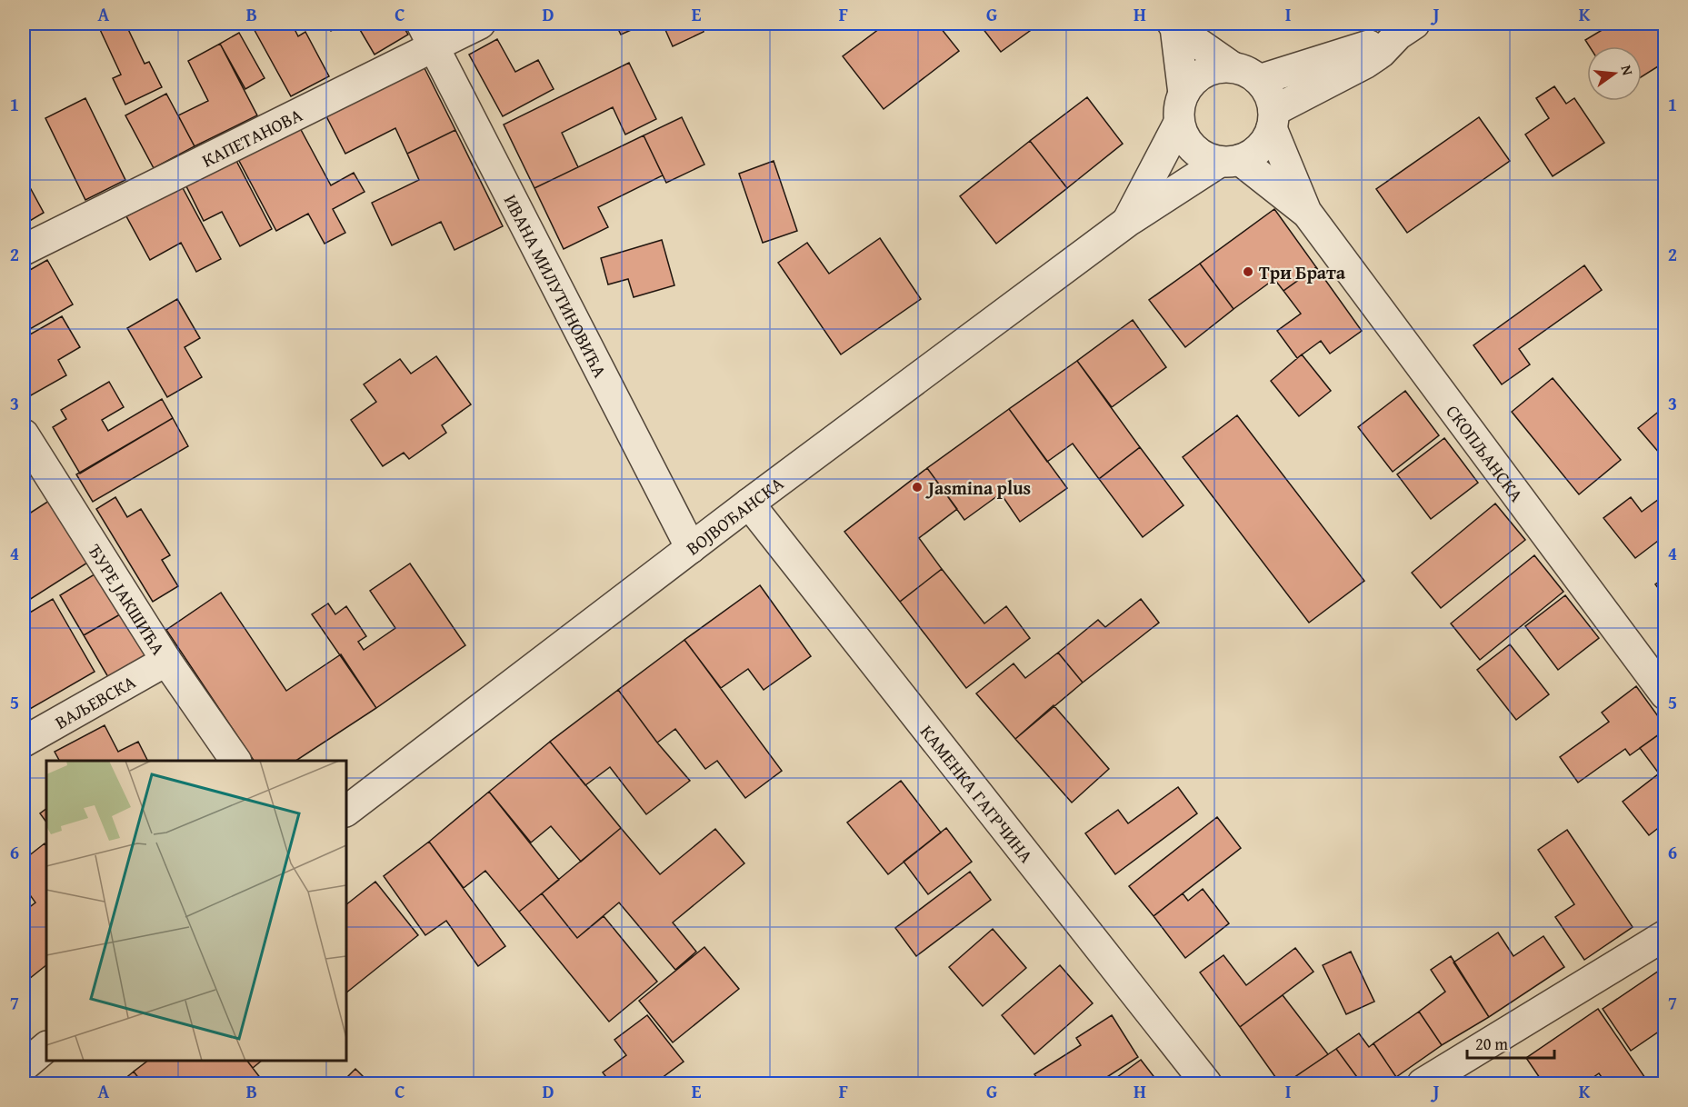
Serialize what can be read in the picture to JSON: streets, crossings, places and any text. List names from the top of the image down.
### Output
{
  "streets": {
    "street": [
      "КАПЕТАНОВА",
      "ИВАНА МИЛУТИНОВИЋА",
      "СКОПЉАНСКА",
      "ВОЈВОЂАНСКА",
      "ЂУРЕ ЈАКШИЋА",
      "ВАЉЕВСКА",
      "КАМЕНКА ГАГРЧИНА"
    ]
  },
  "crossings": [
    ["КАПЕТАНОВА", "ИВАНА МИЛУТИНОВИЋА"],
    ["ИВАНА МИЛУТИНОВИЋА", "ВОЈВОЂАНСКА"],
    ["СКОПЉАНСКА", "ВОЈВОЂАНСКА"],
    ["ВОЈВОЂАНСКА", "КАМЕНКА ГАГРЧИНА"],
    ["ЂУРЕ ЈАКШИЋА", "ВАЉЕВСКА"]
  ],
  "places": ["Три Брата", "Jasmina plus"],
  "scale_bar": "20 m",
  "north": "right",
  "grid": {
    "columns": [
      "A",
      "B",
      "C",
      "D",
      "E",
      "F",
      "G",
      "H",
      "I",
      "J",
      "K"
    ],
    "rows": [
      "1",
      "2",
      "3",
      "4",
      "5",
      "6",
      "7"
    ]
  }
}
